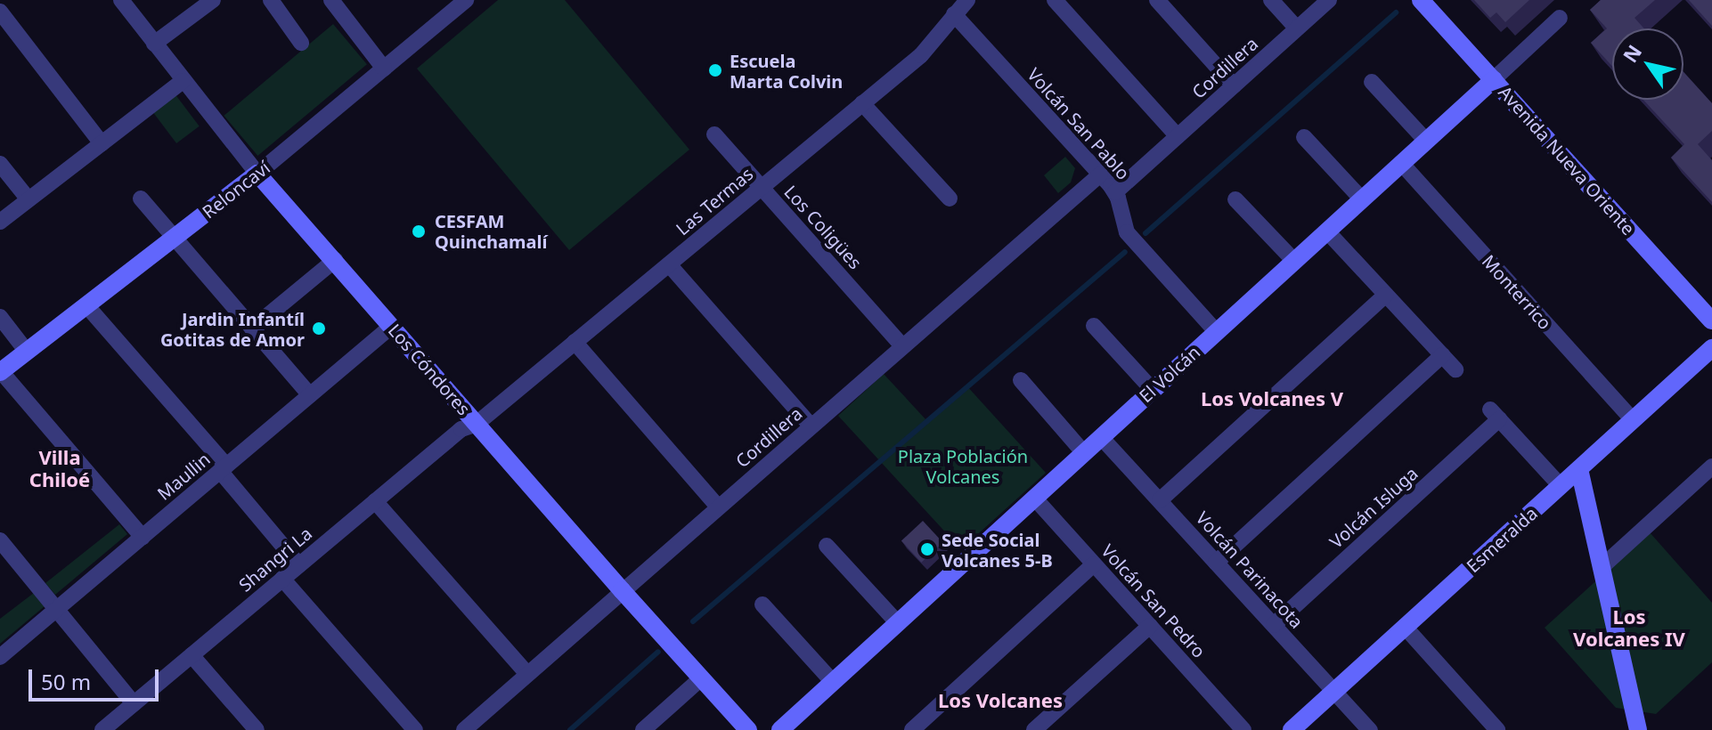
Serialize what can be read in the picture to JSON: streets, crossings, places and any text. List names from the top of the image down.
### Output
{
  "streets": {
    "street": [
      "Cordillera",
      "Volcán San Pablo",
      "Avenida Nueva Oriente",
      "Reloncaví",
      "Las Termas",
      "Los Coligües",
      "Monterrico",
      "Los Cóndores",
      "El Volcán",
      "Maullin",
      "Volcán Isluga",
      "Esmeralda",
      "Shangri La",
      "Volcán Parinacota",
      "Volcán San Pedro"
    ]
  },
  "crossings": [
    ["Cordillera", "Volcán San Pablo"],
    ["Cordillera", "Los Coligües"],
    ["Cordillera", "Los Cóndores"],
    ["Volcán San Pablo", "Las Termas"],
    ["Volcán San Pablo", "El Volcán"],
    ["Avenida Nueva Oriente", "El Volcán"],
    ["Reloncaví", "Los Cóndores"],
    ["Las Termas", "Los Coligües"],
    ["Las Termas", "Los Cóndores"],
    ["Las Termas", "Shangri La"],
    ["Monterrico", "El Volcán"],
    ["Monterrico", "Esmeralda"],
    ["Los Cóndores", "Maullin"],
    ["Los Cóndores", "Shangri La"],
    ["El Volcán", "Volcán Parinacota"],
    ["El Volcán", "Volcán San Pedro"],
    ["Volcán Isluga", "Esmeralda"],
    ["Volcán Isluga", "Volcán Parinacota"],
    ["Esmeralda", "Volcán Parinacota"]
  ],
  "districts": [
    "Los Volcanes V",
    "Villa Chiloé",
    "Los Volcanes IV",
    "Los Volcanes"
  ],
  "parks": ["Plaza Población Volcanes"],
  "places": [
    "Escuela Marta Colvin",
    "CESFAM Quinchamalí",
    "Jardin Infantíl Gotitas de Amor",
    "Sede Social Volcanes 5-B"
  ],
  "scale_bar": "50 m",
  "north": "top left"
}
